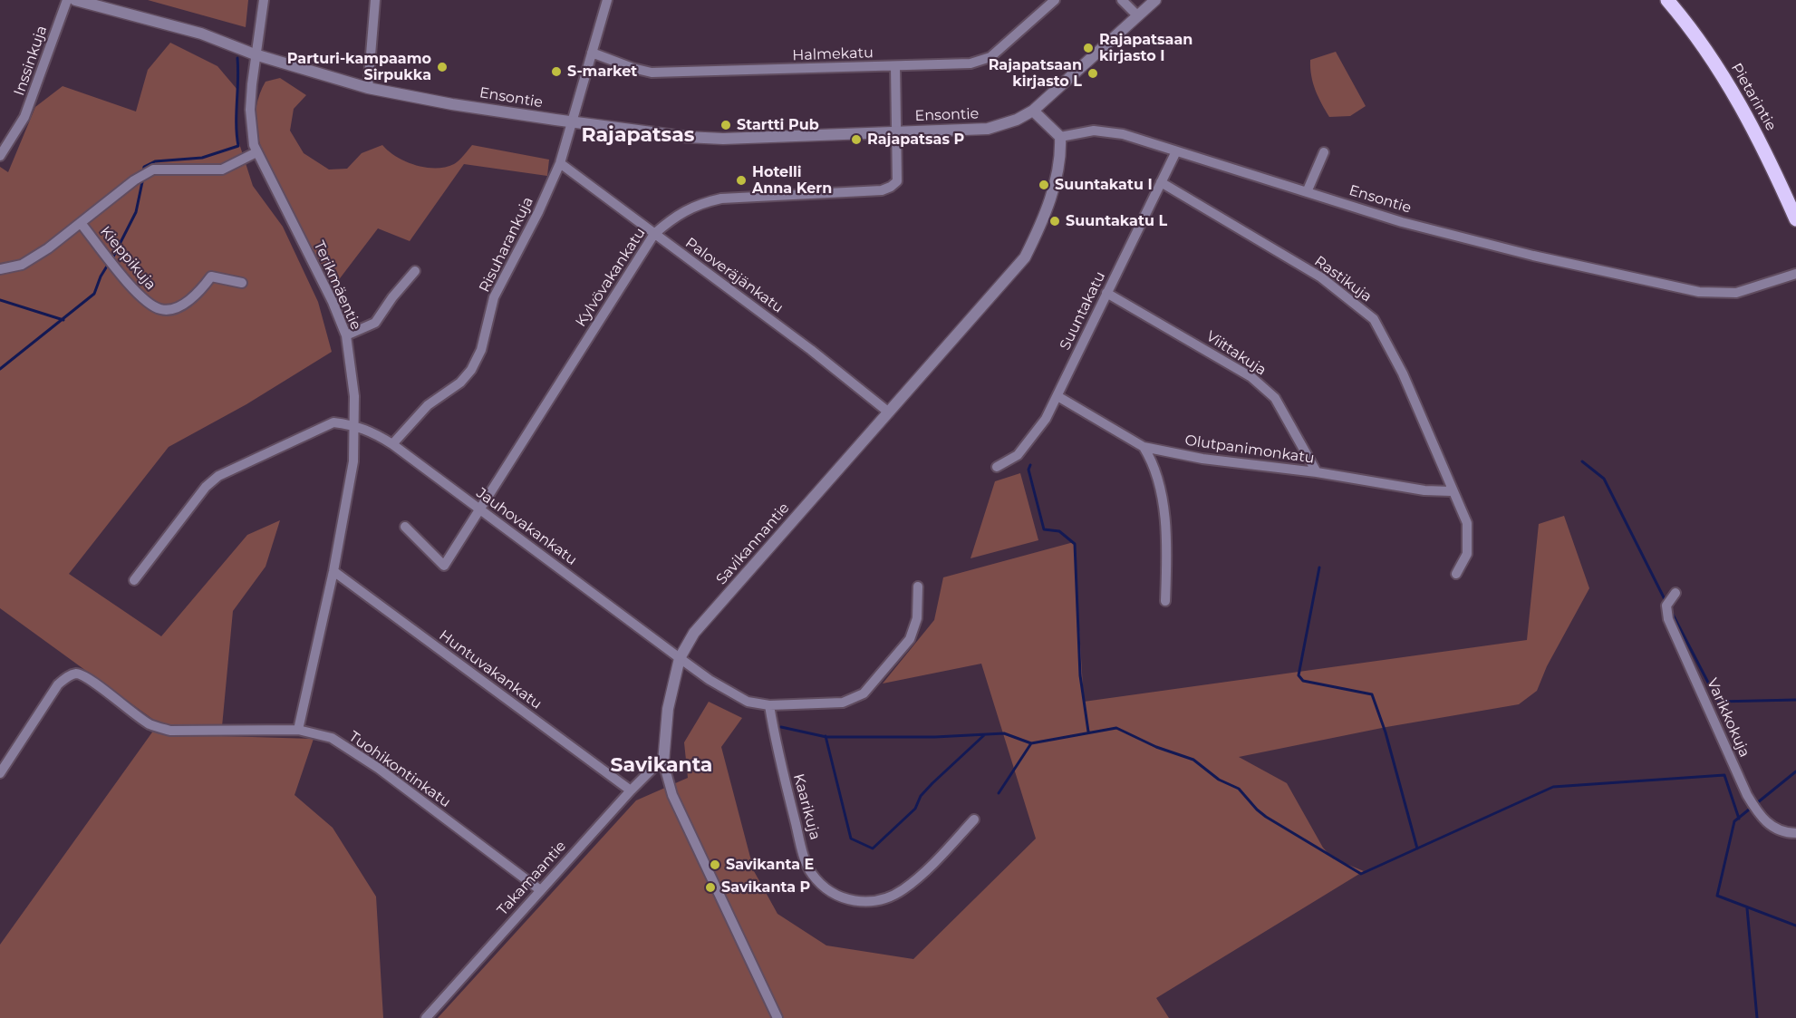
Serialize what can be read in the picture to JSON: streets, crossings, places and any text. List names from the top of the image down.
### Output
{
  "streets": {
    "main road": ["Pietarintie"],
    "street": [
      "Halmekatu",
      "Inssinkuja",
      "Ensontie",
      "Risuharankuja",
      "Kieppikuja",
      "Paloveräjänkatu",
      "Kylvövakankatu",
      "Rastikuja",
      "Terikmäentie",
      "Suuntakatu",
      "Viittakuja",
      "Olutpanimonkatu",
      "Jauhovakankatu",
      "Savikannantie",
      "Huntuvakankatu",
      "Varikkokuja",
      "Tuohikontinkatu",
      "Kaarikuja",
      "Takamaantie"
    ]
  },
  "crossings": [
    ["Halmekatu", "Risuharankuja"],
    ["Ensontie", "Risuharankuja"],
    ["Ensontie", "Kylvövakankatu"],
    ["Ensontie", "Terikmäentie"],
    ["Ensontie", "Suuntakatu"],
    ["Ensontie", "Savikannantie"],
    ["Risuharankuja", "Paloveräjänkatu"],
    ["Risuharankuja", "Jauhovakankatu"],
    ["Paloveräjänkatu", "Kylvövakankatu"],
    ["Paloveräjänkatu", "Savikannantie"],
    ["Kylvövakankatu", "Jauhovakankatu"],
    ["Rastikuja", "Suuntakatu"],
    ["Rastikuja", "Olutpanimonkatu"],
    ["Terikmäentie", "Jauhovakankatu"],
    ["Terikmäentie", "Huntuvakankatu"],
    ["Terikmäentie", "Tuohikontinkatu"],
    ["Suuntakatu", "Viittakuja"],
    ["Suuntakatu", "Olutpanimonkatu"],
    ["Viittakuja", "Olutpanimonkatu"],
    ["Jauhovakankatu", "Savikannantie"],
    ["Jauhovakankatu", "Kaarikuja"],
    ["Savikannantie", "Takamaantie"],
    ["Huntuvakankatu", "Takamaantie"],
    ["Tuohikontinkatu", "Takamaantie"]
  ],
  "districts": ["Rajapatsas", "Savikanta"],
  "places": [
    "Rajapatsaan kirjasto I",
    "Parturi-kampaamo Sirpukka",
    "S-market",
    "Rajapatsaan kirjasto L",
    "Startti Pub",
    "Rajapatsas P",
    "Hotelli Anna Kern",
    "Suuntakatu I",
    "Suuntakatu L",
    "Savikanta E",
    "Savikanta P"
  ]
}
